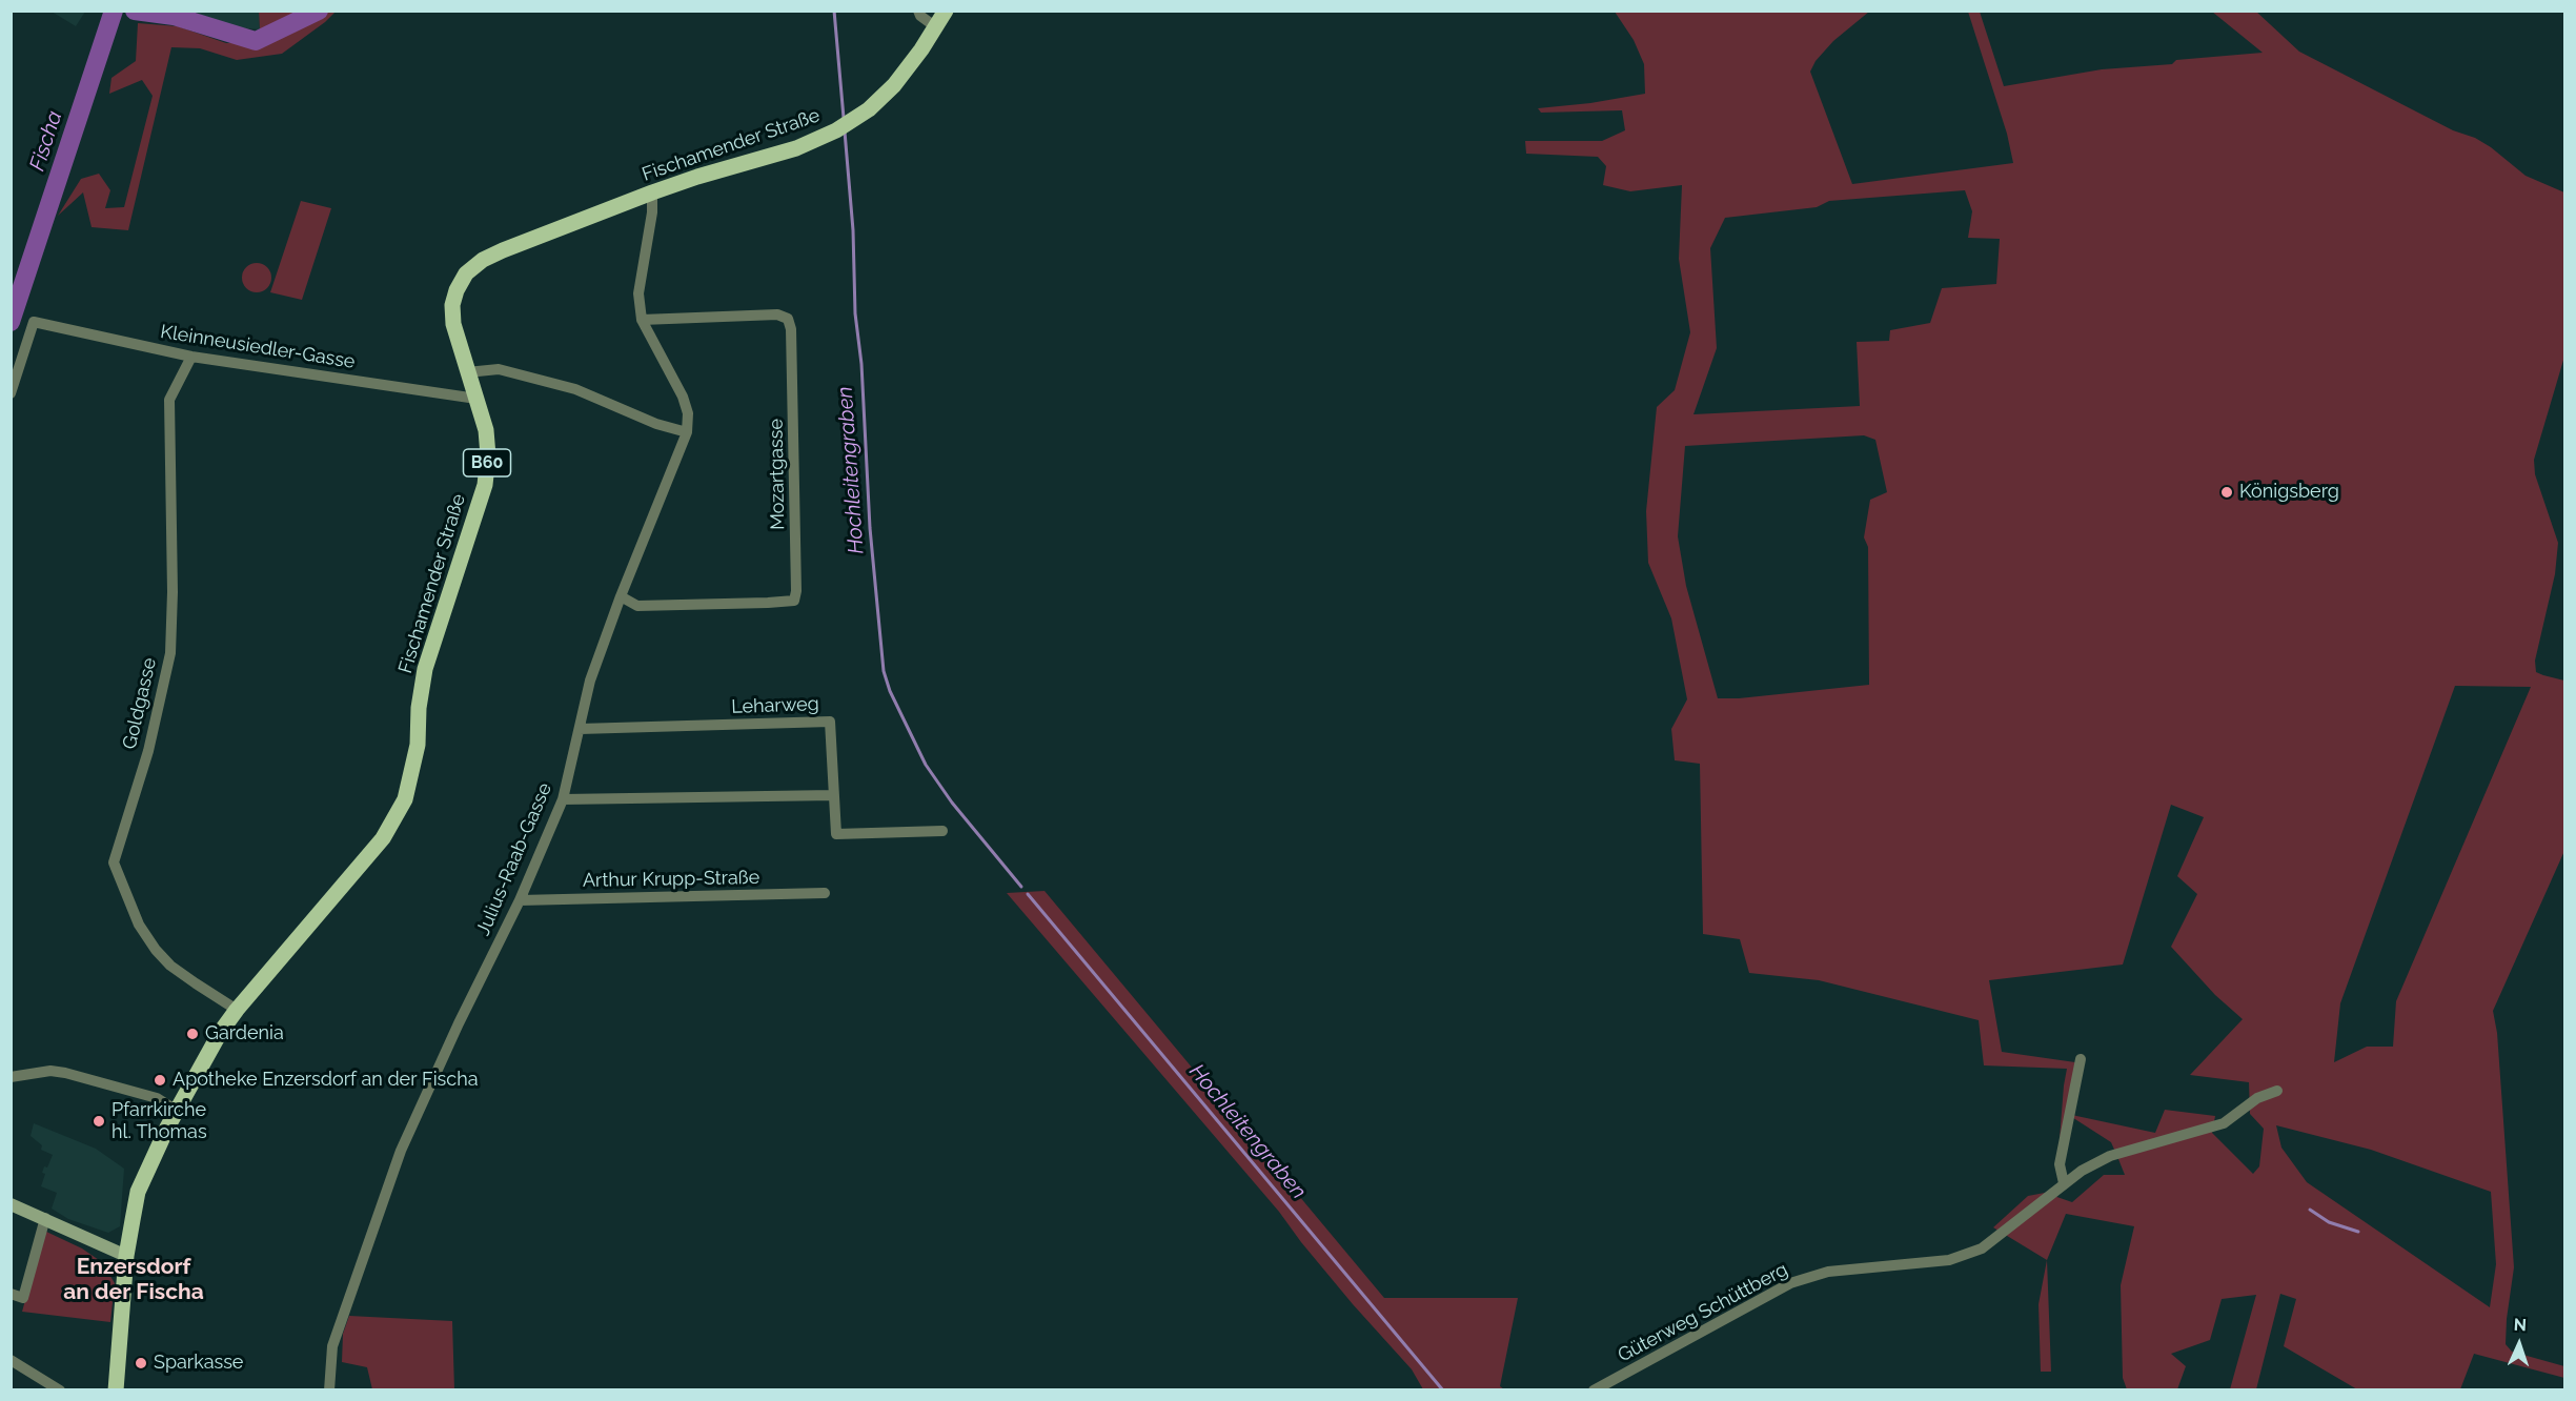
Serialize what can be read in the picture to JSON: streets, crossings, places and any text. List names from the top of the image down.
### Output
{
  "streets": {
    "main road": ["Fischamender Straße", "B60"],
    "street": [
      "Kleinneusiedler-Gasse",
      "Mozartgasse",
      "Goldgasse",
      "Leharweg",
      "Julius-Raab-Gasse",
      "Arthur Krupp-Straße",
      "Güterweg Schüttberg"
    ]
  },
  "crossings": [
    ["Fischamender Straße", "Kleinneusiedler-Gasse"],
    ["Fischamender Straße", "B60"],
    ["Fischamender Straße", "Goldgasse"],
    ["Fischamender Straße", "Julius-Raab-Gasse"],
    ["Kleinneusiedler-Gasse", "Goldgasse"],
    ["B60", "Goldgasse"],
    ["Mozartgasse", "Julius-Raab-Gasse"],
    ["Leharweg", "Julius-Raab-Gasse"],
    ["Julius-Raab-Gasse", "Arthur Krupp-Straße"]
  ],
  "districts": ["Enzersdorf an der Fischa"],
  "water": ["Fischa", "Hochleitengraben"],
  "places": [
    "Königsberg",
    "Gardenia",
    "Apotheke Enzersdorf an der Fischa",
    "Pfarrkirche hl. Thomas",
    "Sparkasse"
  ],
  "north": "top"
}
